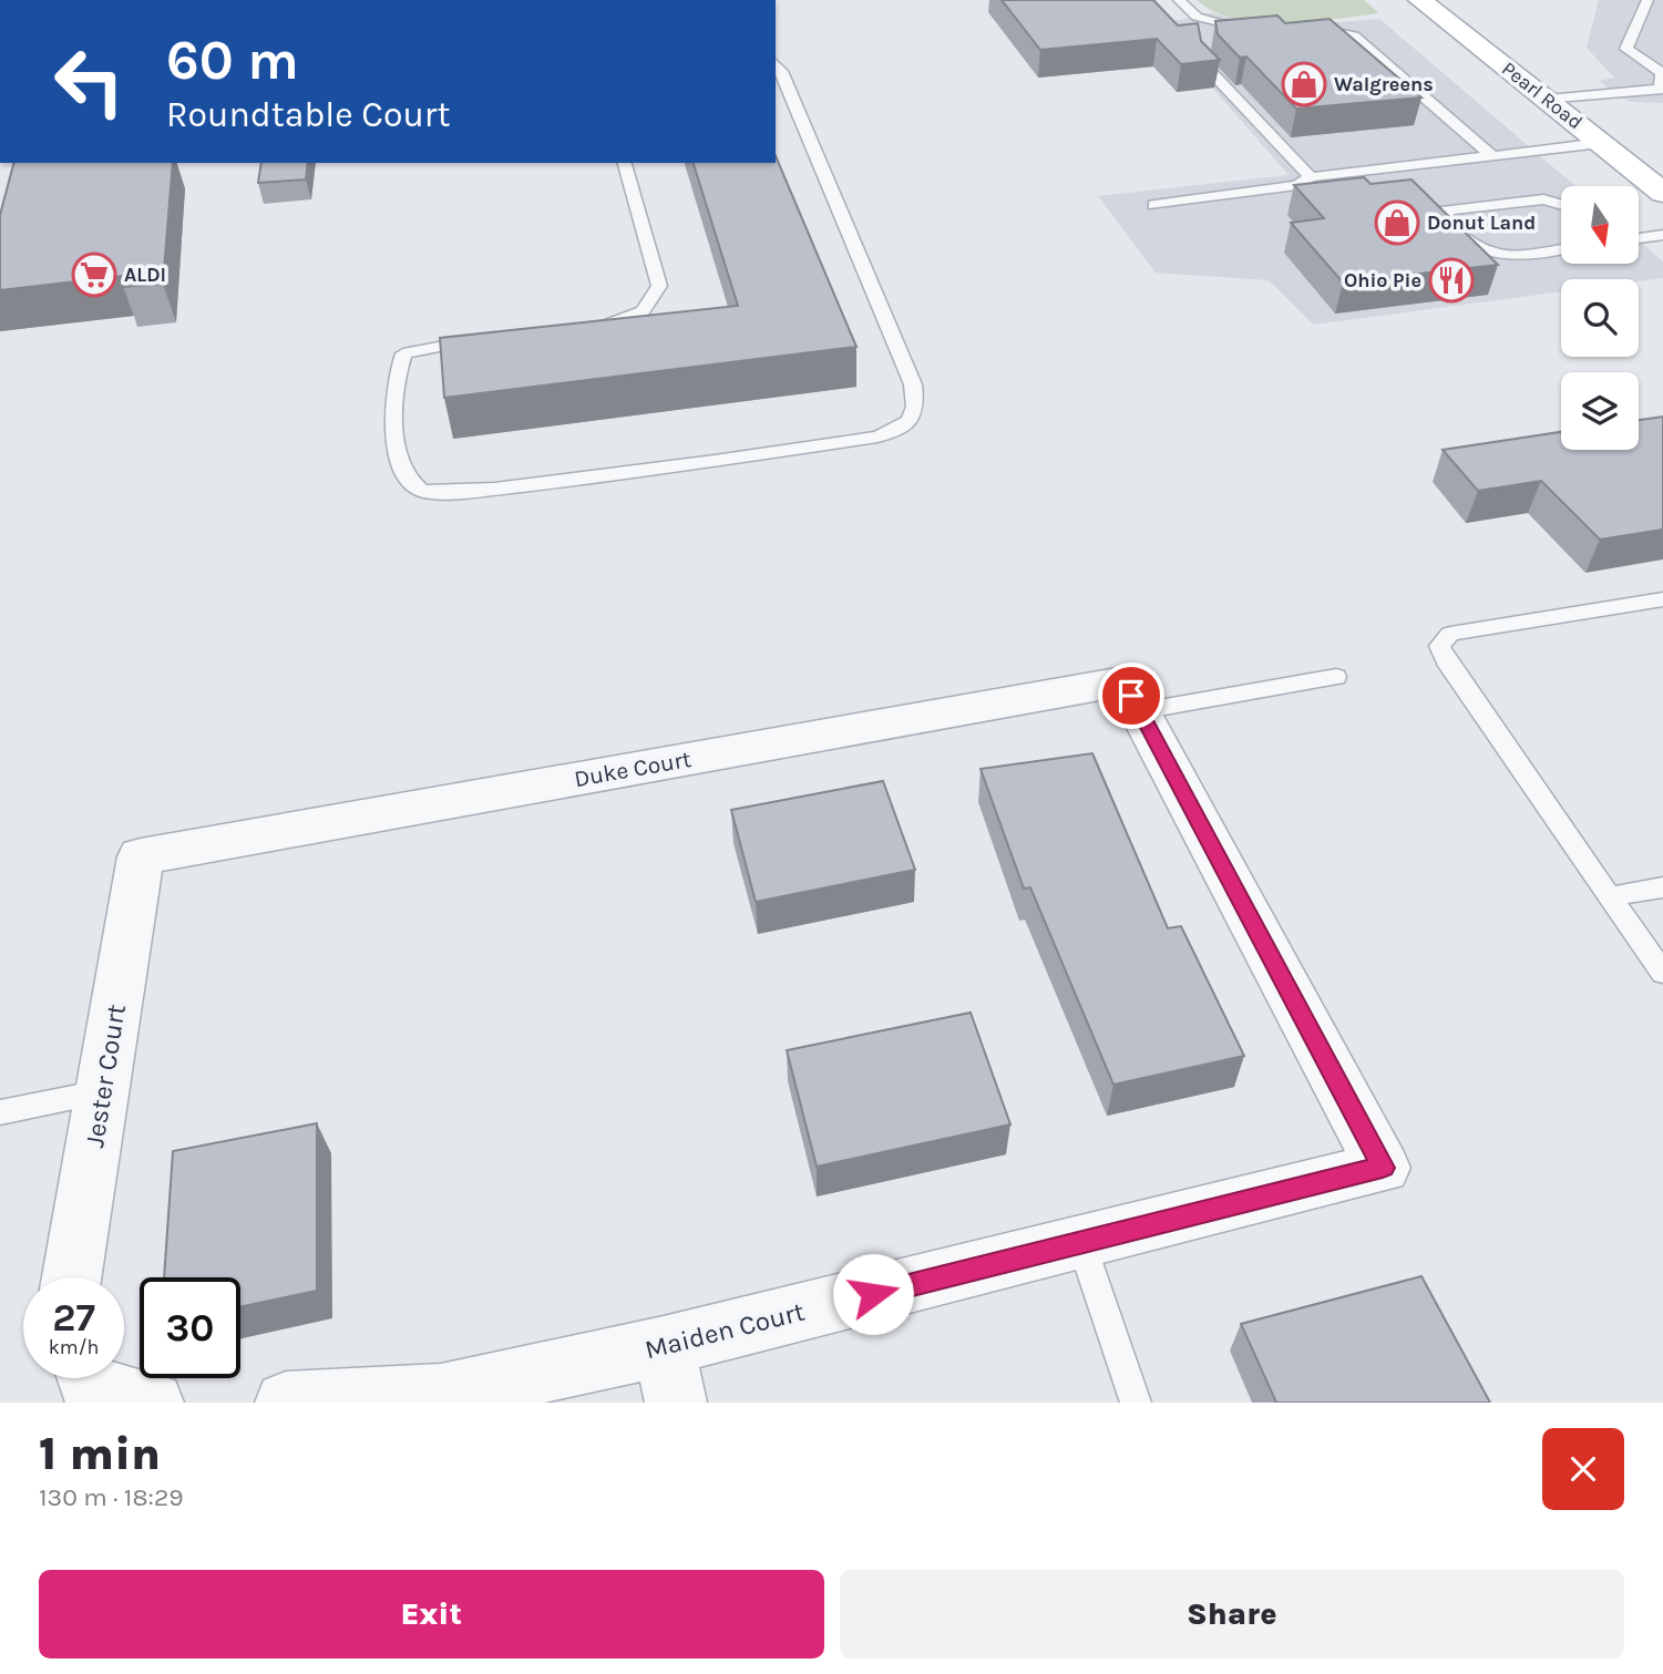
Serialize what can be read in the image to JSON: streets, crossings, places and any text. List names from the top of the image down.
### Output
{
  "streets": {
    "main road": ["Pearl Road"],
    "street": ["Duke Court", "Jester Court", "Maiden Court"]
  },
  "crossings": [
    ["Duke Court", "Jester Court"],
    ["Duke Court", "Maiden Court"]
  ],
  "places": {
    "shop": ["Walgreens", "Donut Land"],
    "supermarket": ["ALDI"],
    "restaurant": ["Ohio Pie"]
  },
  "north": "bottom",
  "page": {
    "turn": ["60 m", "Roundtable Court"],
    "speed": "27 km/h",
    "limit": "30",
    "heading": ["1 min", "130 m · 18:29"],
    "buttons": ["Exit", "Share"]
  }
}
